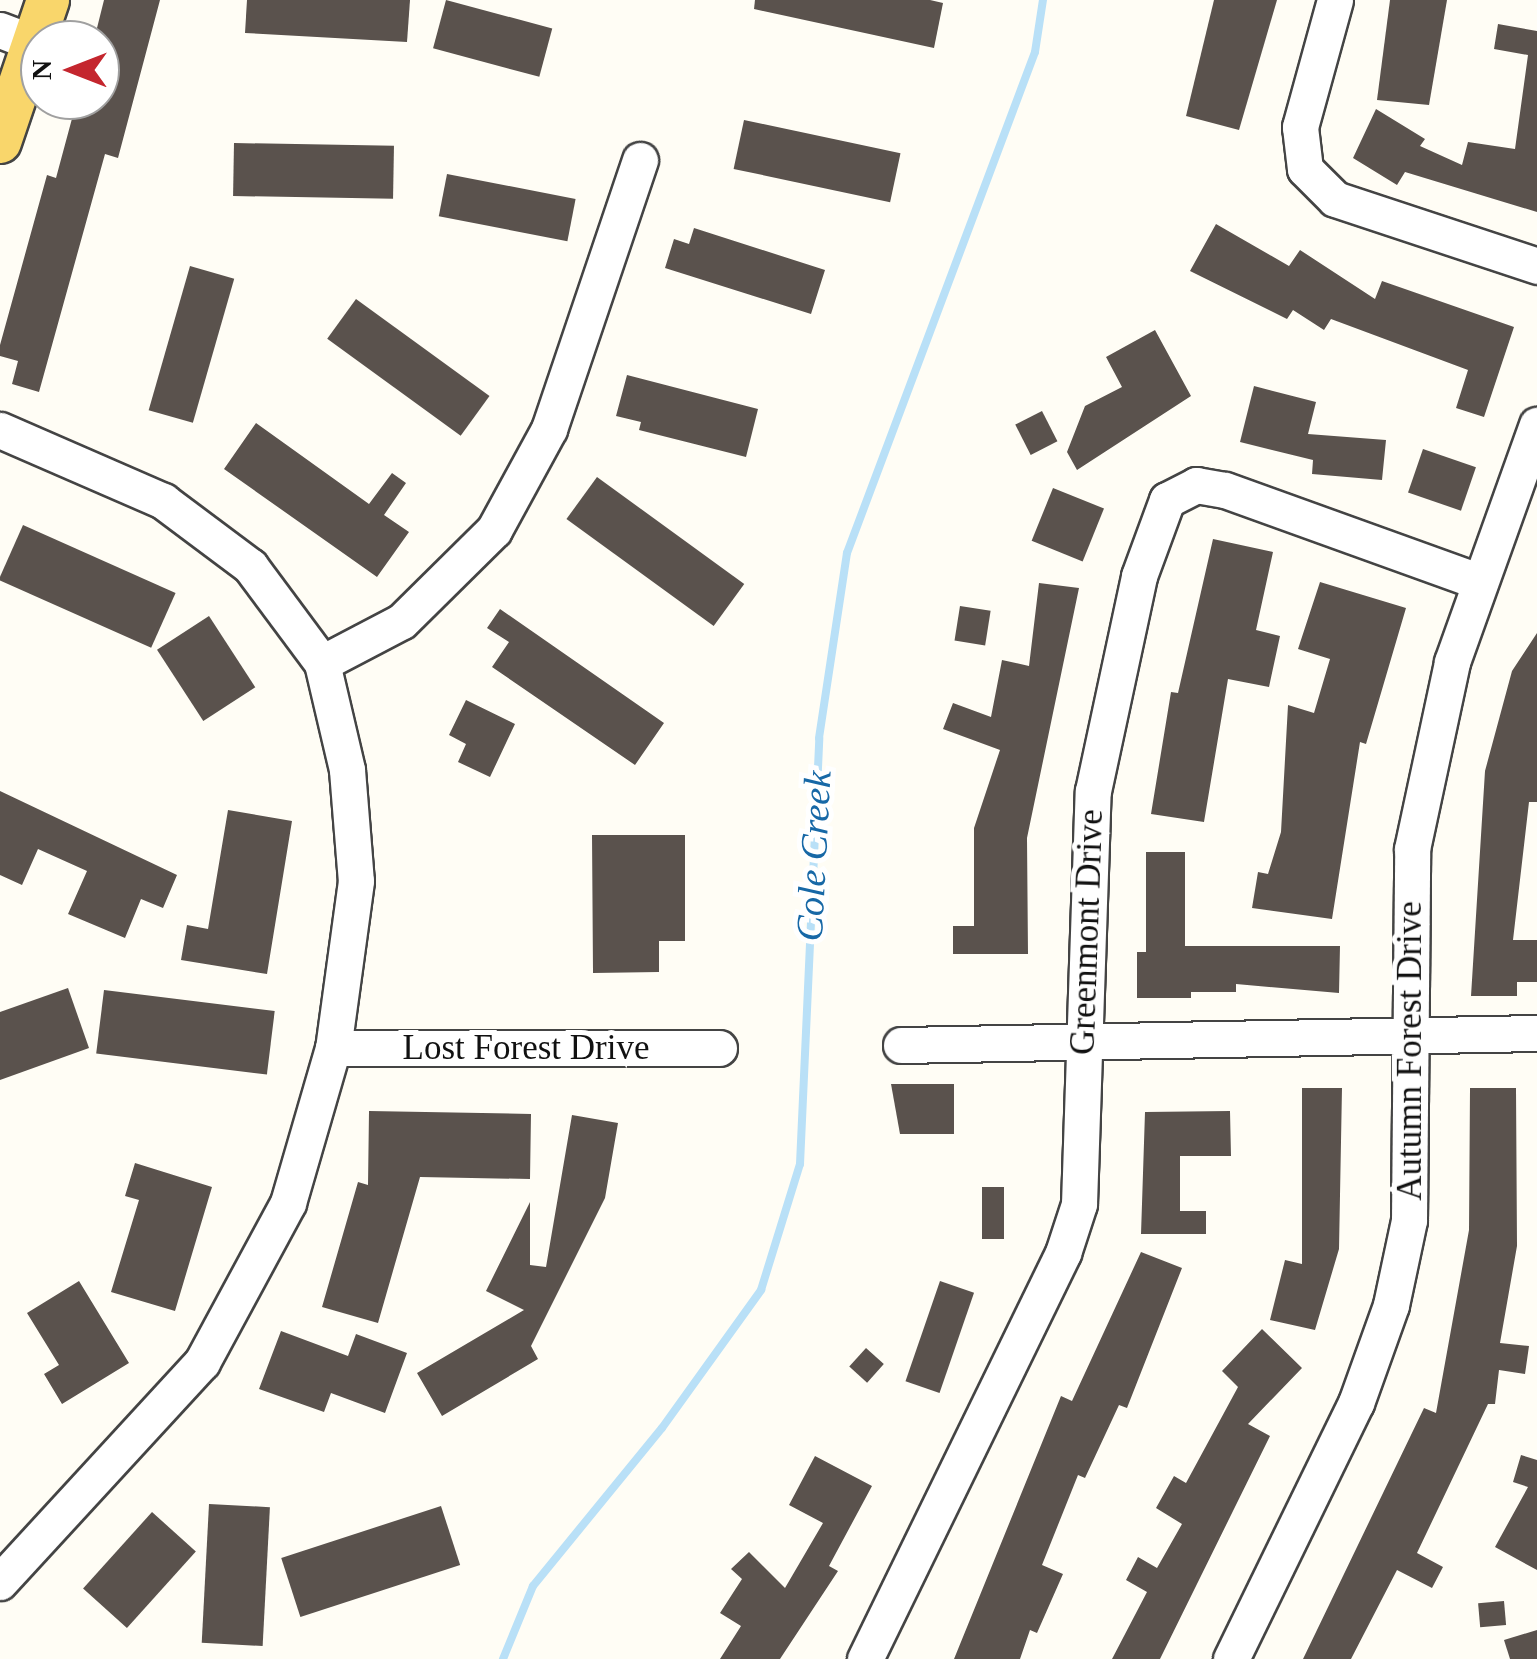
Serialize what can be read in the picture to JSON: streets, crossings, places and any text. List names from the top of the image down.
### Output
{
  "streets": {
    "street": ["Greenmont Drive", "Lost Forest Drive", "Autumn Forest Drive"]
  },
  "crossings": [
    ["Greenmont Drive", "Autumn Forest Drive"]
  ],
  "water": ["Cole Creek"],
  "north": "left"
}
